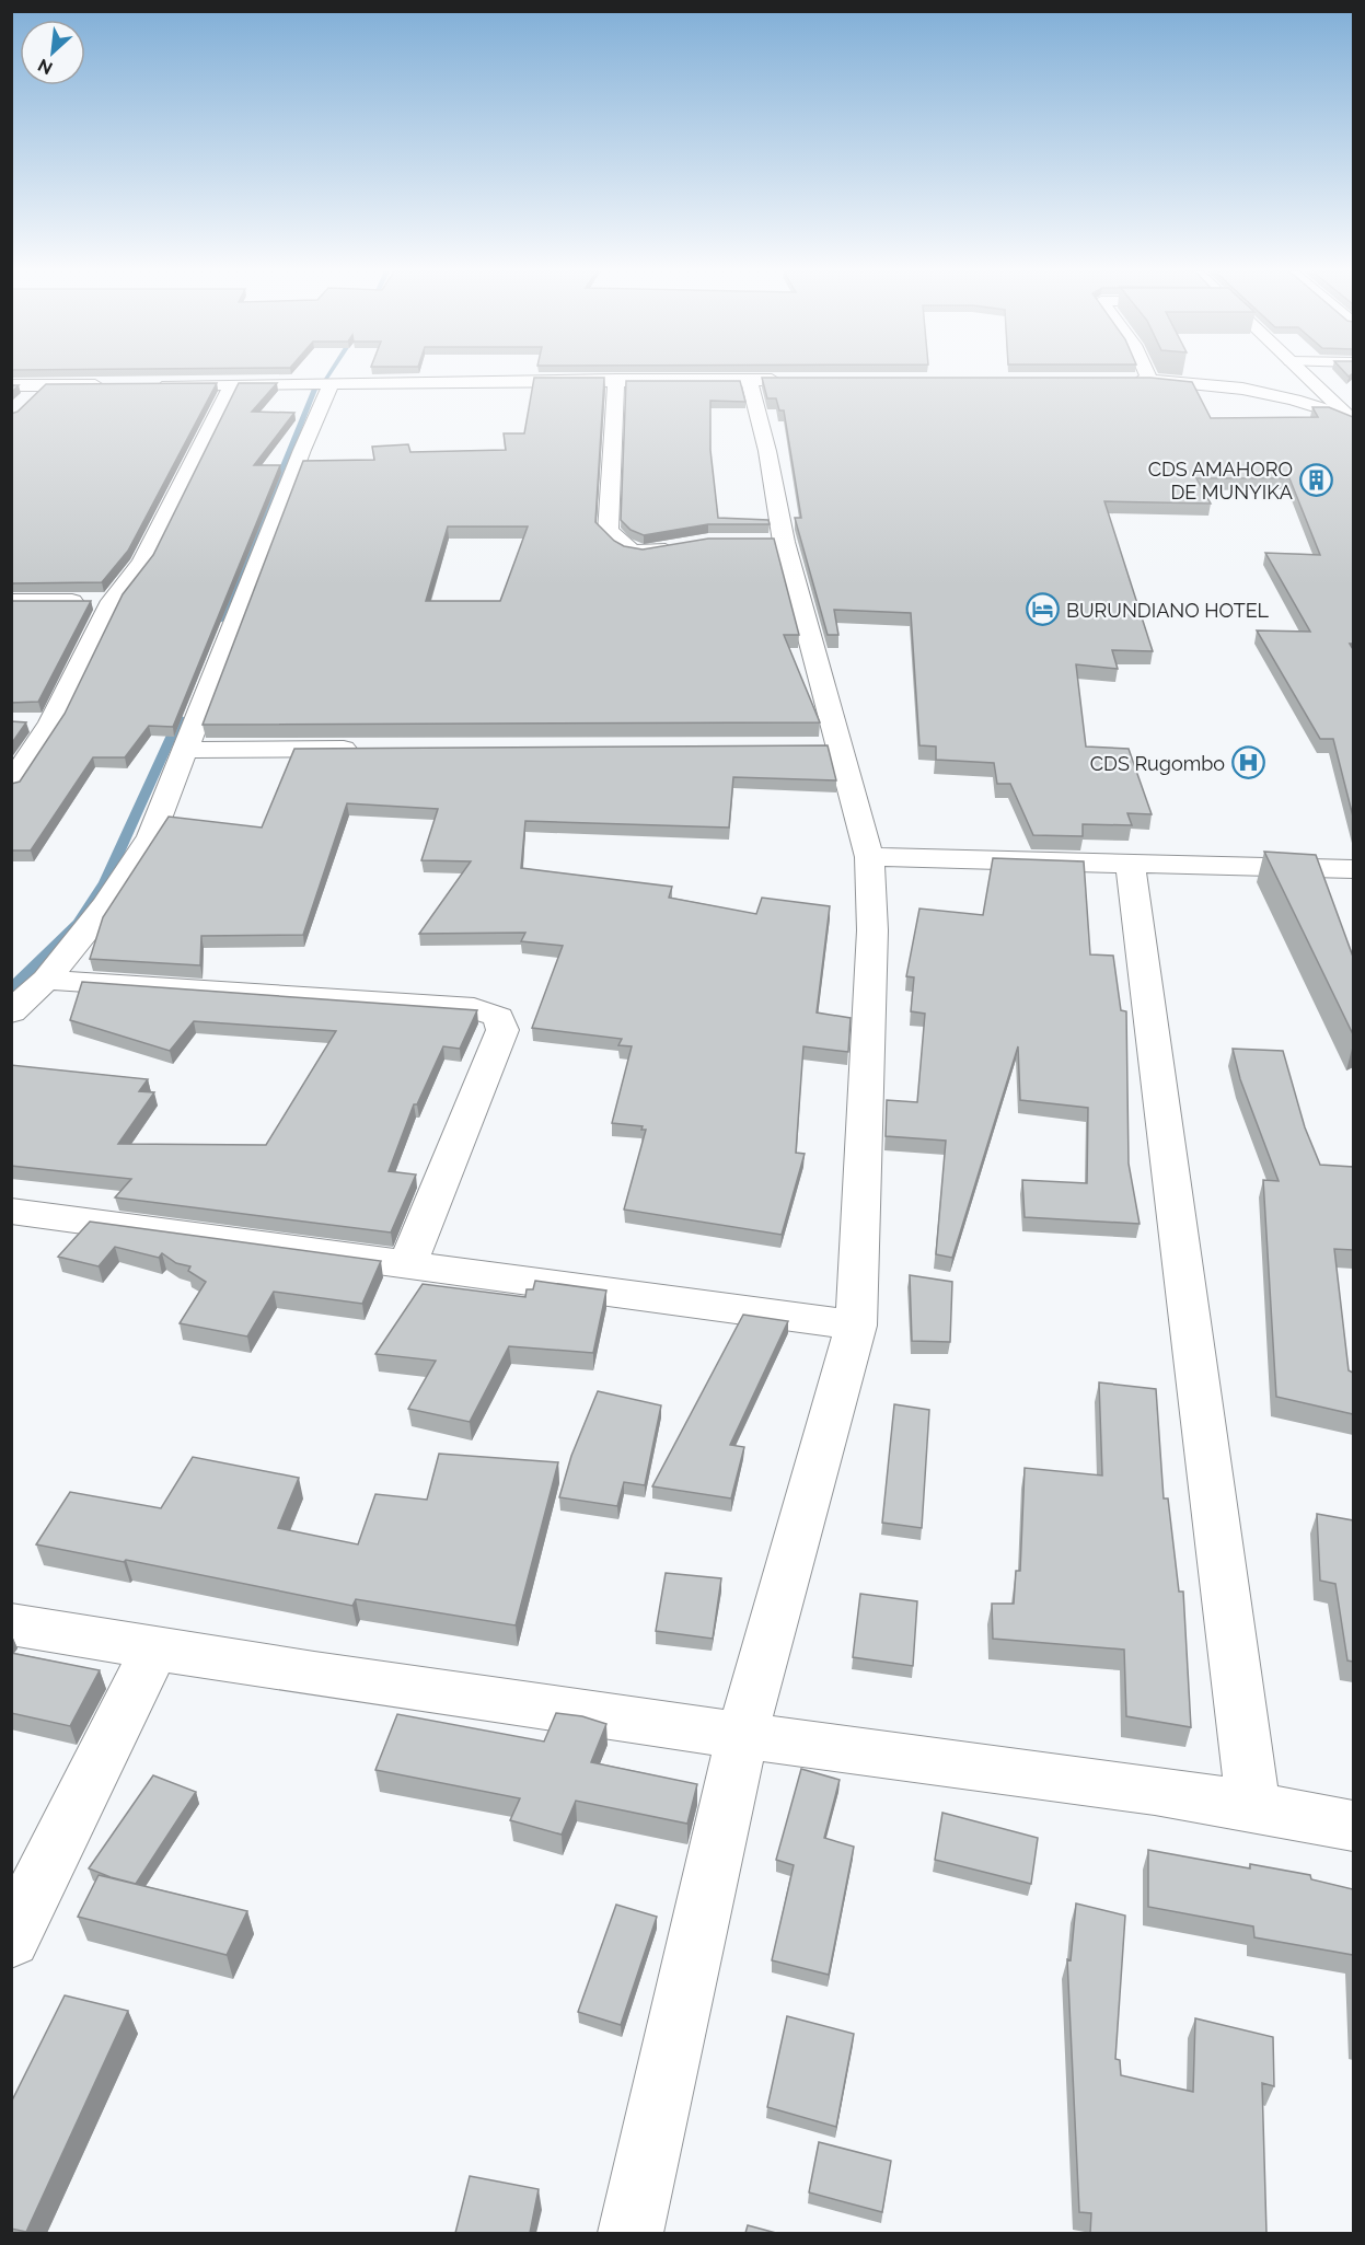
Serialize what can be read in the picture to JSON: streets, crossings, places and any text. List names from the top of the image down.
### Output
{
  "places": {
    "building": ["CDS AMAHORO DE MUNYIKA"],
    "hotel": ["BURUNDIANO HOTEL"],
    "hospital": ["CDS Rugombo"]
  },
  "north": "bottom left"
}
